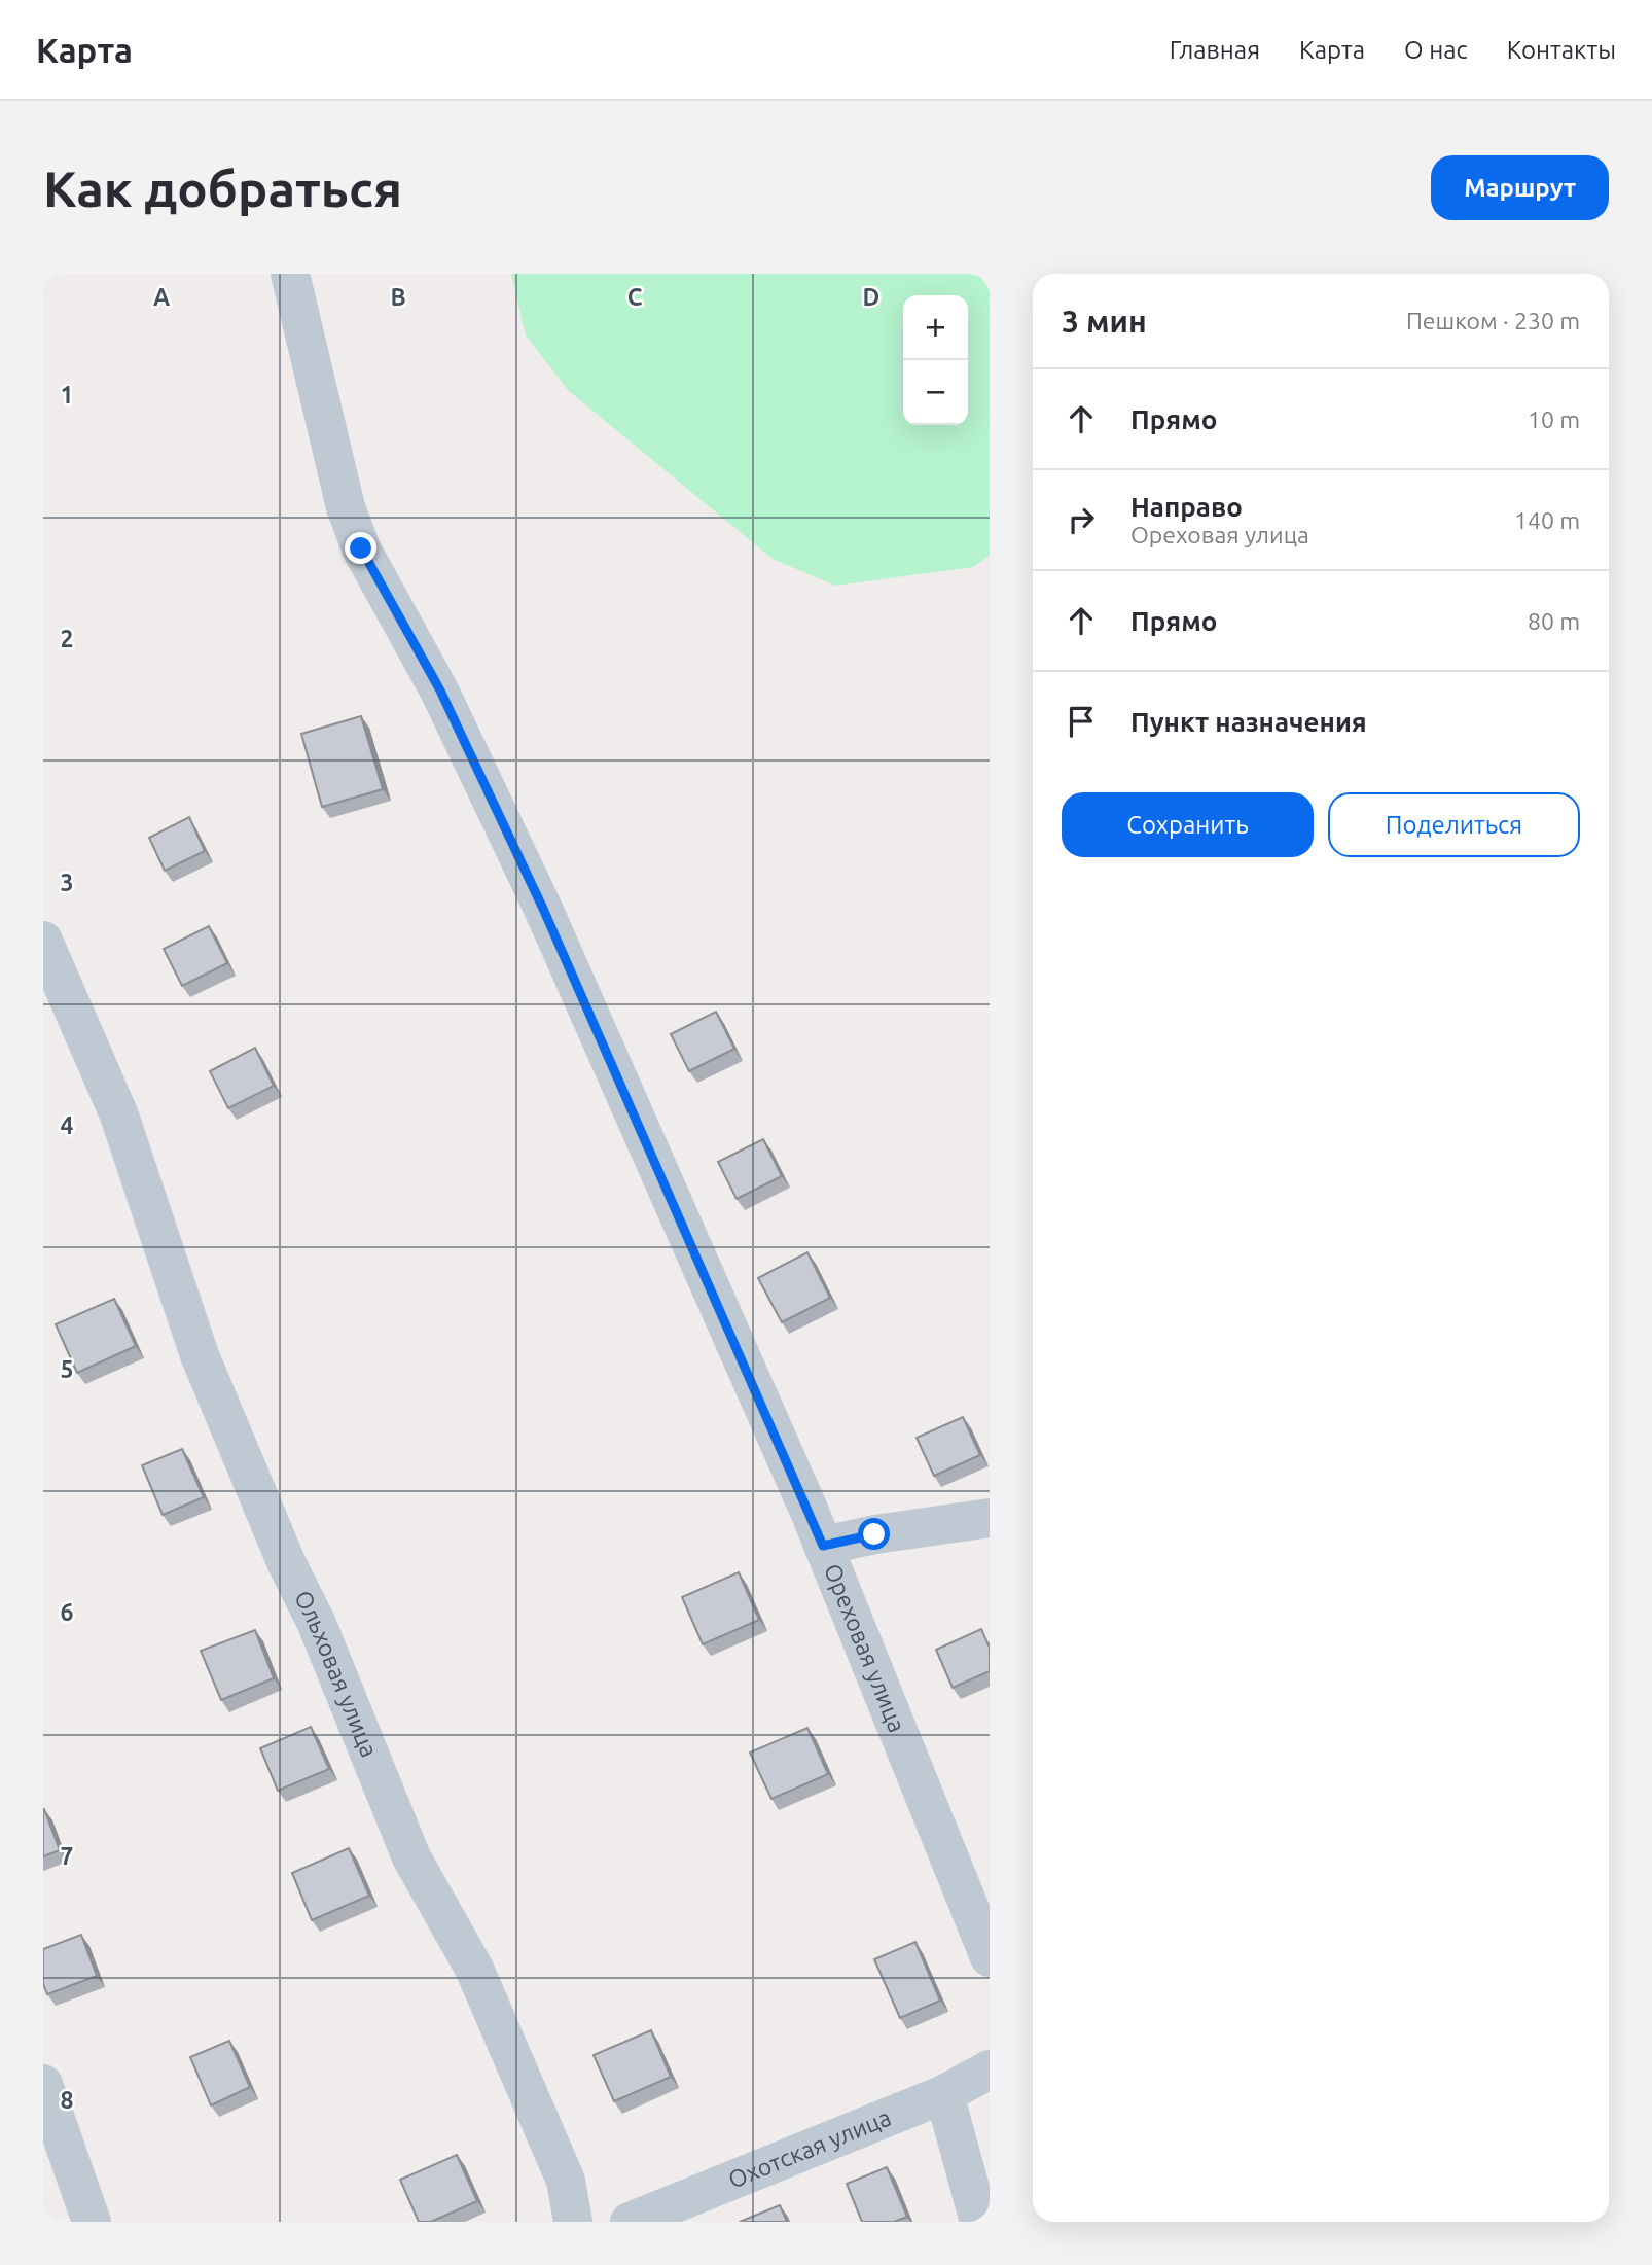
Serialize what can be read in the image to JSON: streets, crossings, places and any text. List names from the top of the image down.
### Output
{
  "streets": {
    "street": ["Ореховая улица", "Ольховая улица", "Охотская улица"]
  },
  "page": {
    "header": "Карта",
    "nav": [
      "Главная",
      "Карта",
      "О нас",
      "Контакты"
    ],
    "buttons": [
      "Маршрут",
      ["Сохранить", "Поделиться"]
    ],
    "title": "Как добраться",
    "heading": ["3 мин", "Пешком · 230 m"],
    "map_buttons": ["+", "−"],
    "list": [
      ["Прямо", "10 m"],
      ["Направо", "Ореховая улица", "140 m"],
      ["Прямо", "80 m"],
      "Пункт назначения"
    ]
  },
  "grid": {
    "columns": [
      "A",
      "B",
      "C",
      "D"
    ],
    "rows": [
      "1",
      "2",
      "3",
      "4",
      "5",
      "6",
      "7",
      "8"
    ]
  }
}
